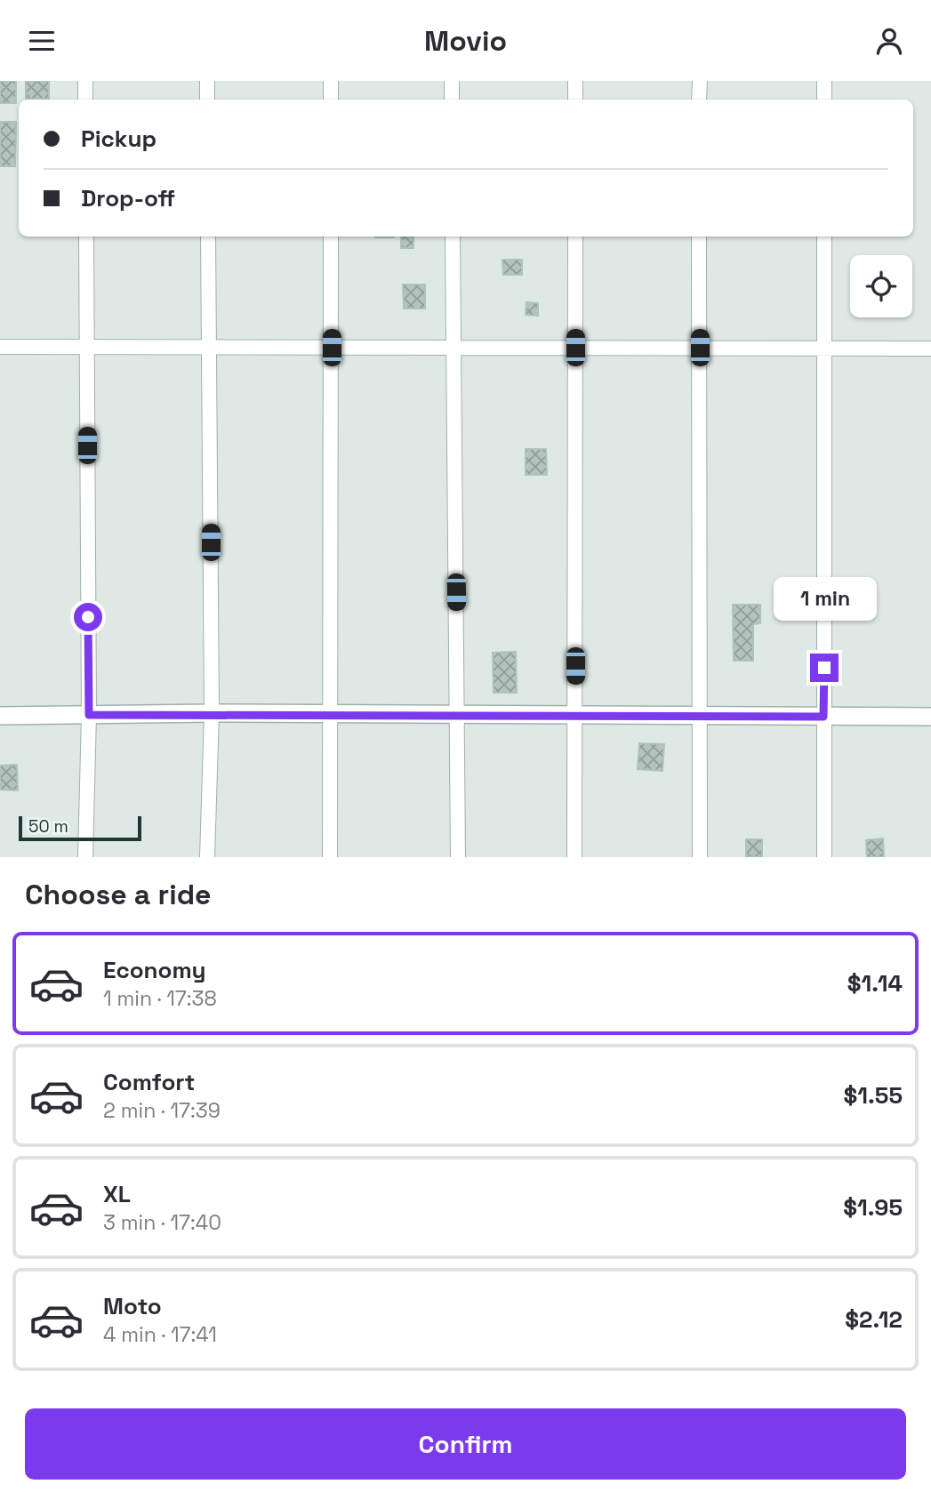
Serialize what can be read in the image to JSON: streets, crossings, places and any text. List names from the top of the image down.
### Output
{
  "scale_bar": "50 m",
  "page": {
    "header": "Movio",
    "banner": ["Pickup", "Drop-off"],
    "bubble": "1 min",
    "scale": "50 m",
    "heading": "Choose a ride",
    "list": [
      {
        "name": "Economy",
        "note": "1 min · 17:38",
        "value": "$1.14"
      },
      {
        "name": "Comfort",
        "note": "2 min · 17:39",
        "value": "$1.55"
      },
      {
        "name": "XL",
        "note": "3 min · 17:40",
        "value": "$1.95"
      },
      {
        "name": "Moto",
        "note": "4 min · 17:41",
        "value": "$2.12"
      }
    ],
    "buttons": "Confirm"
  }
}
